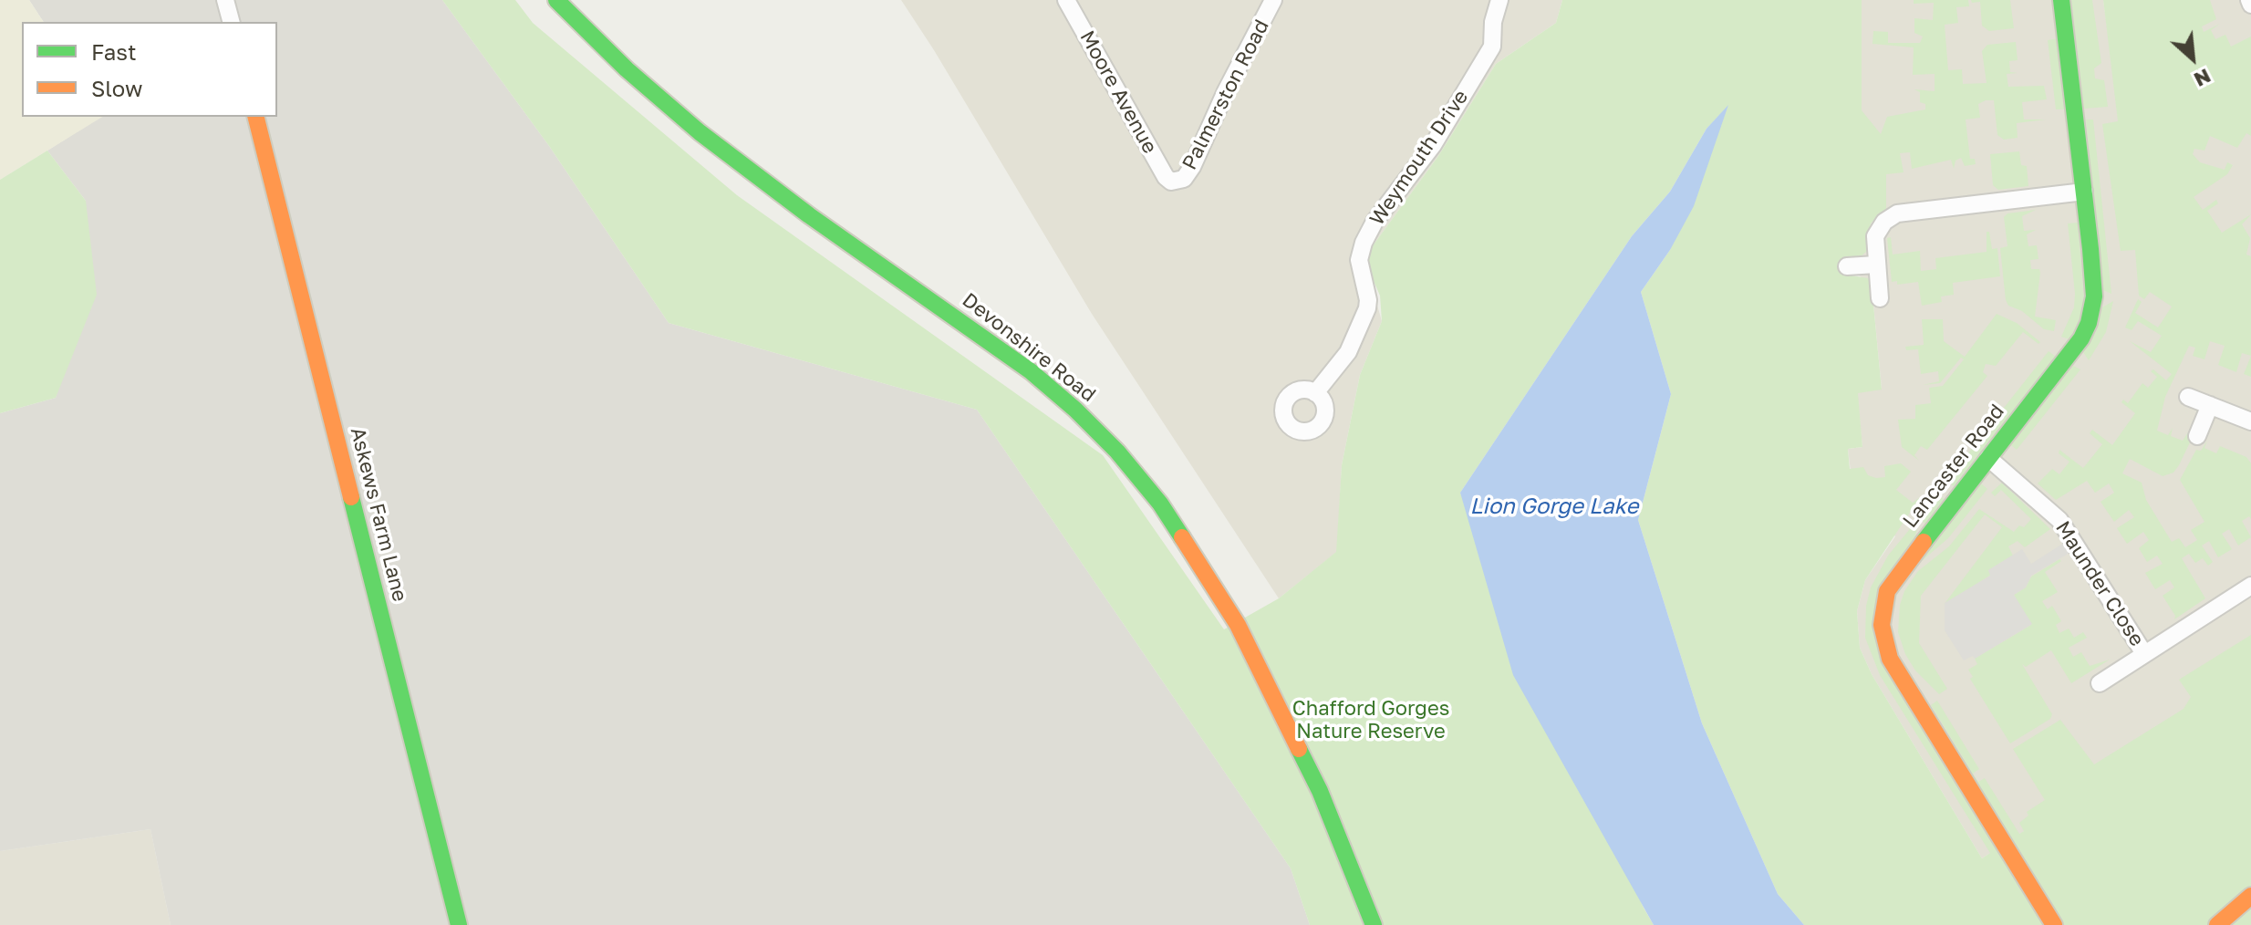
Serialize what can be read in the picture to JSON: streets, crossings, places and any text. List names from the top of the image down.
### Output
{
  "streets": {
    "street": [
      "Moore Avenue",
      "Palmerston Road",
      "Weymouth Drive",
      "Devonshire Road",
      "Lancaster Road",
      "Askews Farm Lane",
      "Maunder Close"
    ]
  },
  "crossings": [
    ["Moore Avenue", "Palmerston Road"],
    ["Lancaster Road", "Maunder Close"]
  ],
  "water": ["Lion Gorge Lake"],
  "parks": ["Chafford Gorges Nature Reserve"],
  "legend": ["Fast", "Slow"],
  "north": "bottom right"
}
